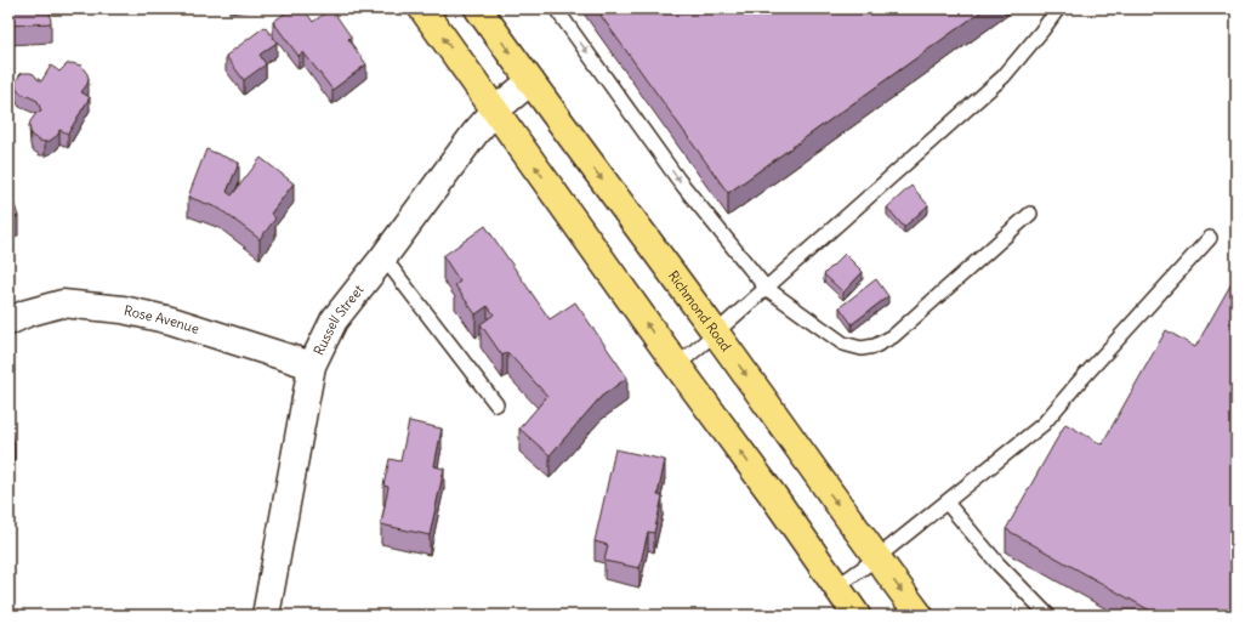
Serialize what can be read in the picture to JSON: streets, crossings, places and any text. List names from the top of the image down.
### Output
{
  "streets": {
    "highway": ["Richmond Road"],
    "street": ["Rose Avenue", "Russell Street"]
  },
  "crossings": [
    ["Richmond Road", "Russell Street"],
    ["Rose Avenue", "Russell Street"]
  ]
}
